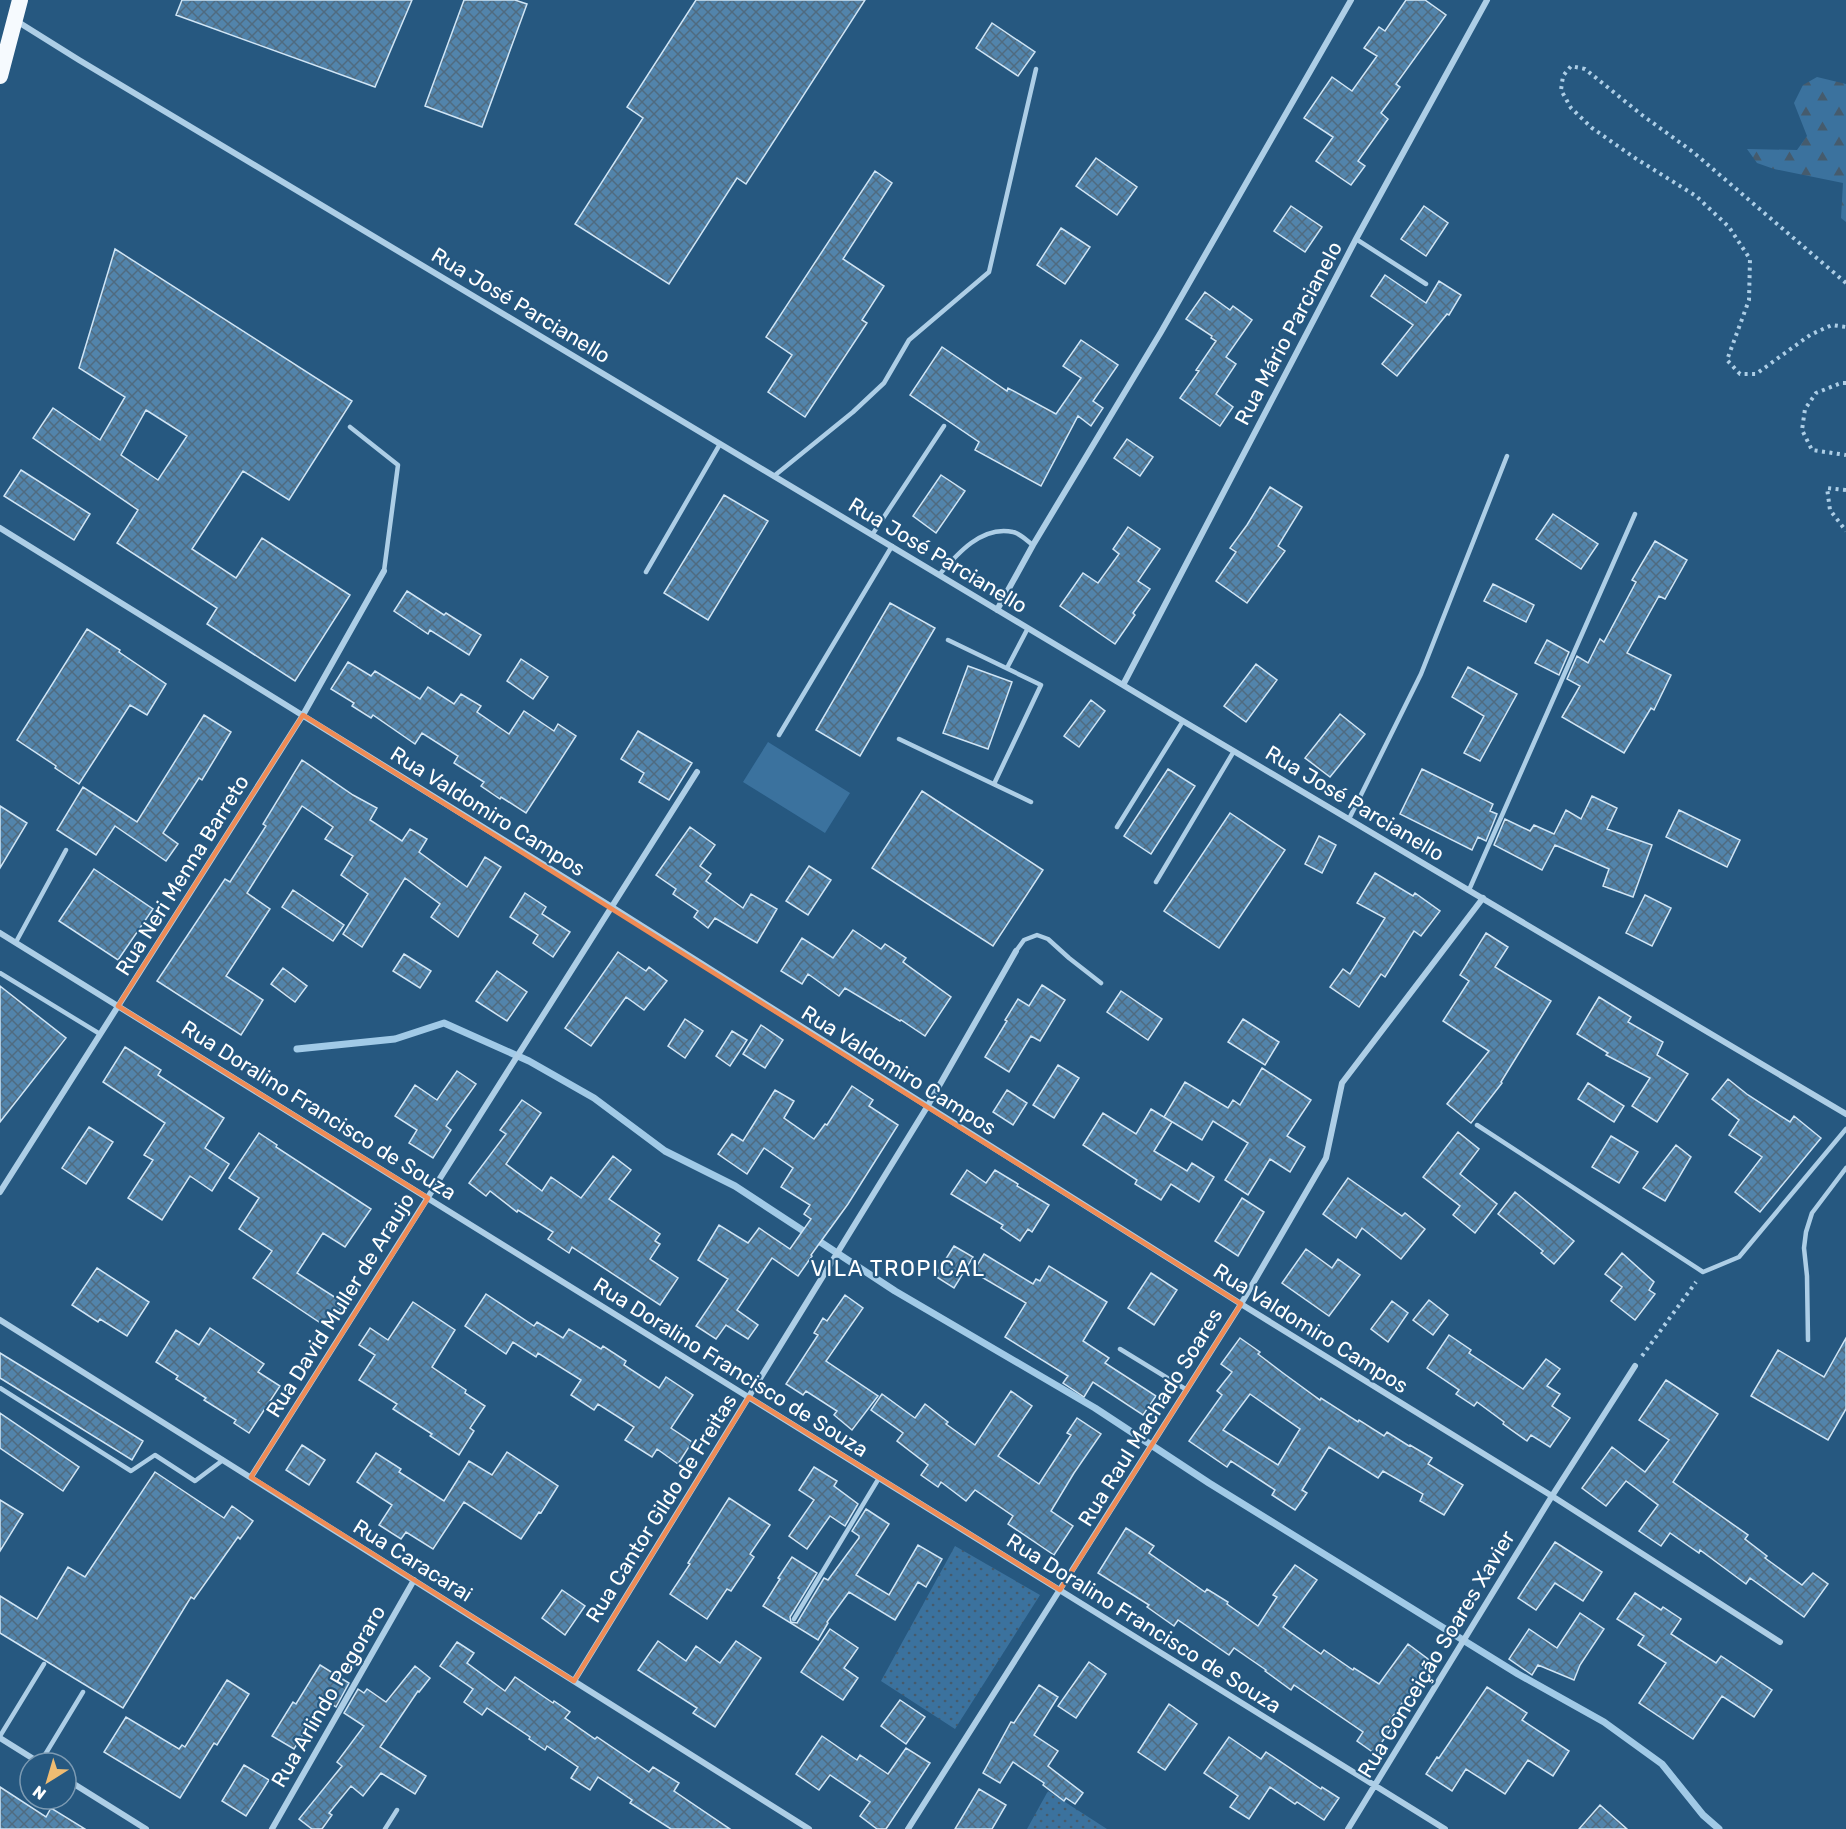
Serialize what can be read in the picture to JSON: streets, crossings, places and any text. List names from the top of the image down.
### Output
{
  "streets": {
    "street": [
      "Rua José Parcianello",
      "Rua Mário Parcianelo",
      "Rua Valdomiro Campos",
      "Rua Neri Menna Barreto",
      "Rua Doralino Francisco de Souza",
      "Rua David Muller de Araujo",
      "Rua Raul Machado Soares",
      "Rua Cantor Gildo de Freitas",
      "Rua Caracarai",
      "Rua Conceição Soares Xavier",
      "Rua Arlindo Pegoraro"
    ]
  },
  "crossings": [
    ["Rua José Parcianello", "Rua Mário Parcianelo"],
    ["Rua José Parcianello", "Rua Raul Machado Soares"],
    ["Rua Valdomiro Campos", "Rua Neri Menna Barreto"],
    ["Rua Valdomiro Campos", "Rua David Muller de Araujo"],
    ["Rua Valdomiro Campos", "Rua Raul Machado Soares"],
    ["Rua Valdomiro Campos", "Rua Cantor Gildo de Freitas"],
    ["Rua Valdomiro Campos", "Rua Conceição Soares Xavier"],
    ["Rua Neri Menna Barreto", "Rua Doralino Francisco de Souza"],
    ["Rua Doralino Francisco de Souza", "Rua David Muller de Araujo"],
    ["Rua Doralino Francisco de Souza", "Rua Raul Machado Soares"],
    ["Rua Doralino Francisco de Souza", "Rua Cantor Gildo de Freitas"],
    ["Rua Doralino Francisco de Souza", "Rua Conceição Soares Xavier"],
    ["Rua David Muller de Araujo", "Rua Caracarai"],
    ["Rua Cantor Gildo de Freitas", "Rua Caracarai"],
    ["Rua Caracarai", "Rua Arlindo Pegoraro"]
  ],
  "districts": ["VILA TROPICAL"],
  "north": "bottom left"
}
